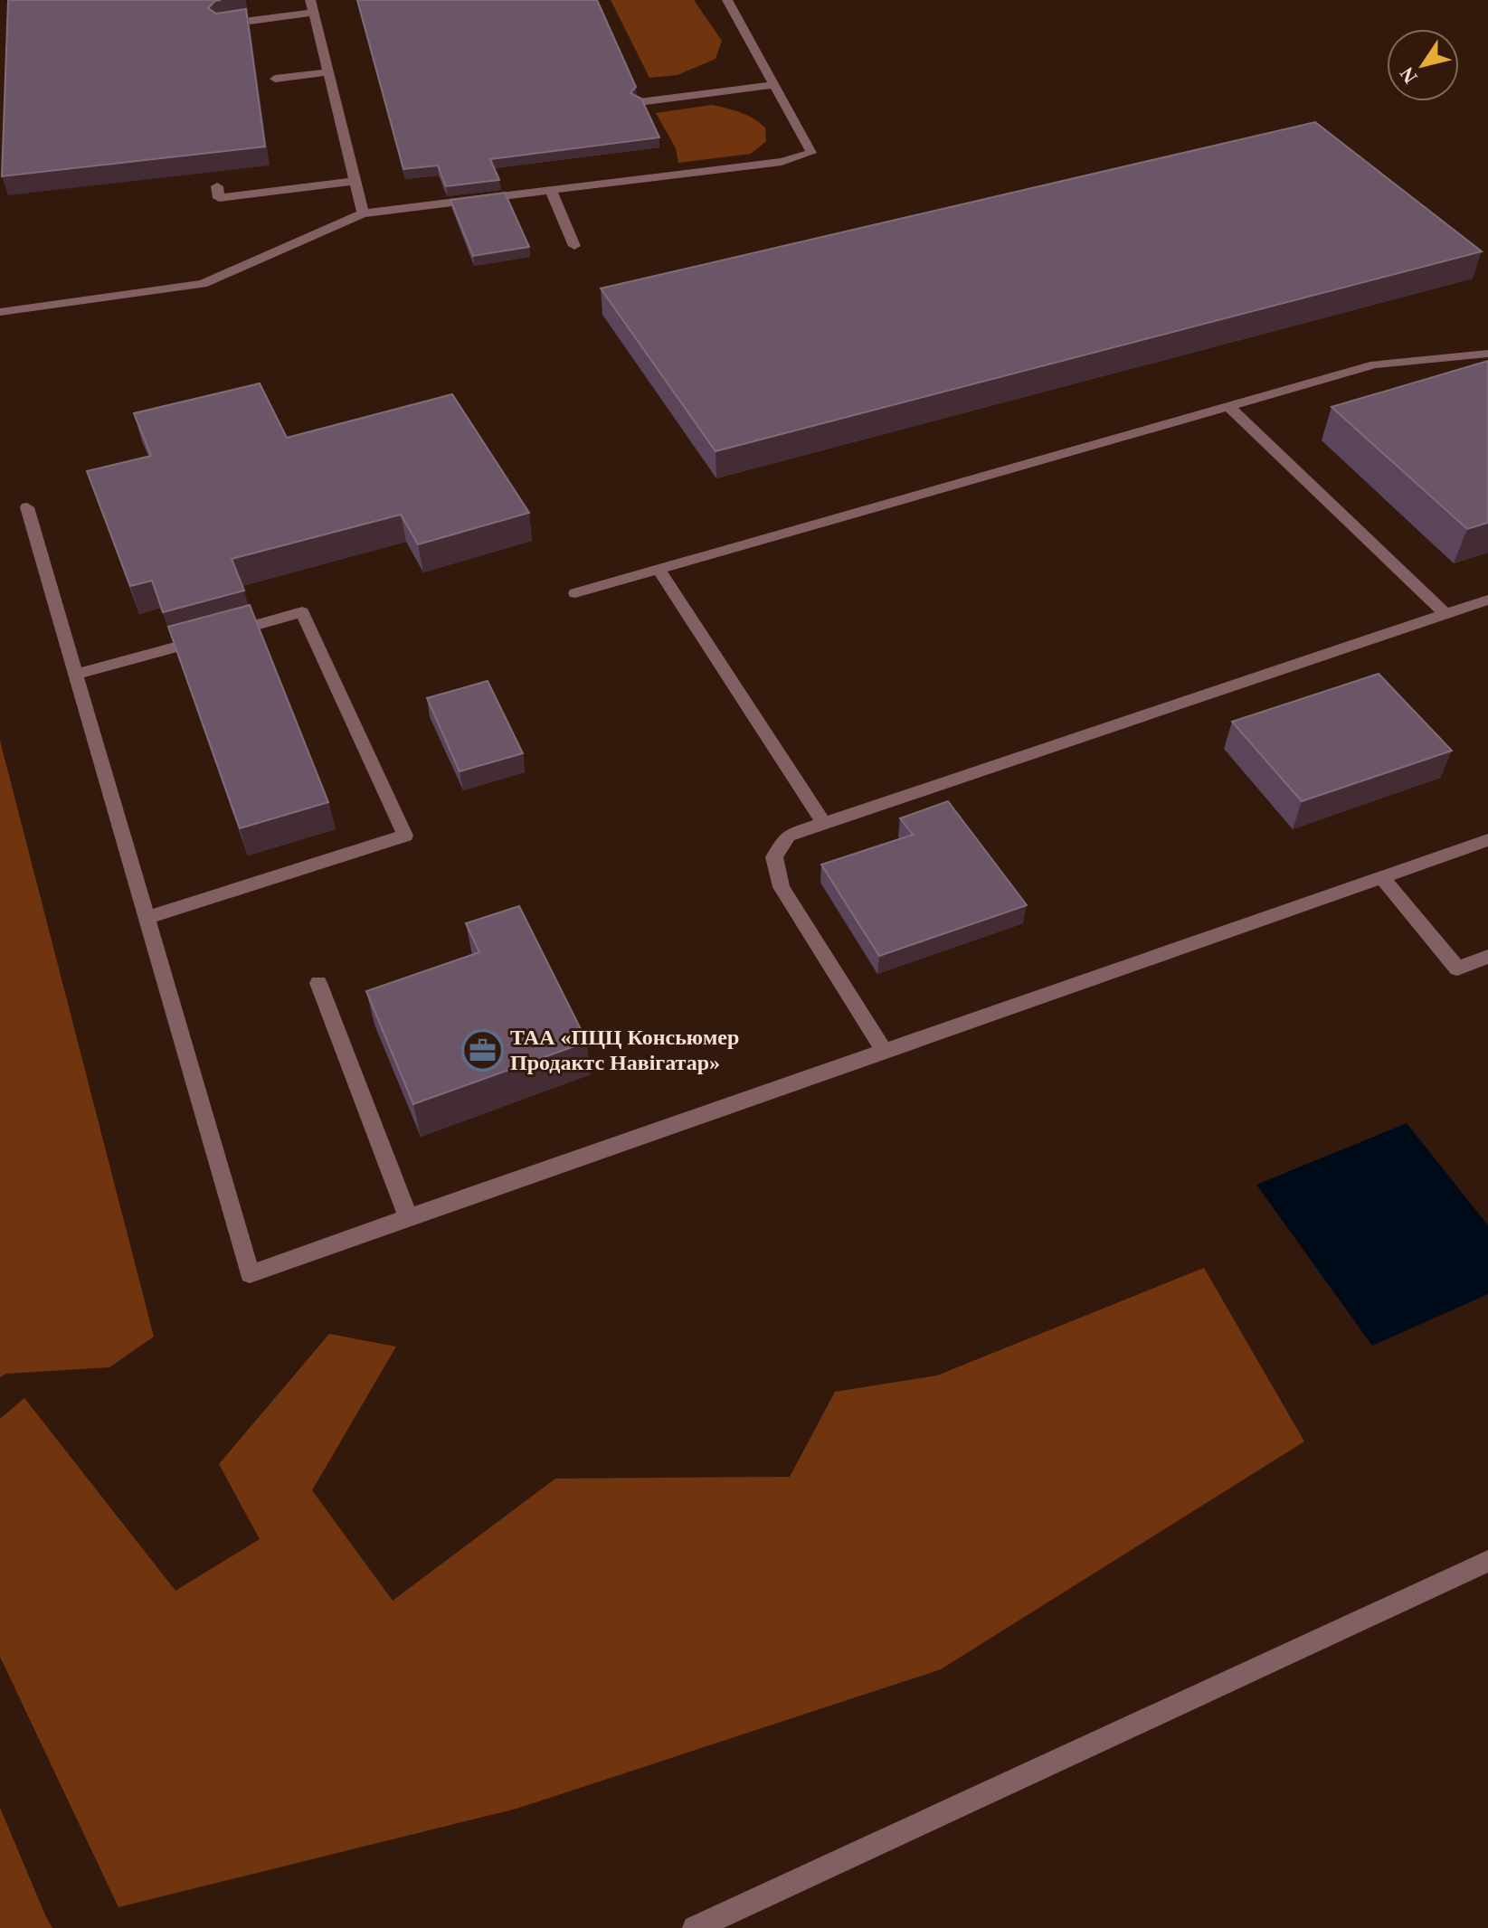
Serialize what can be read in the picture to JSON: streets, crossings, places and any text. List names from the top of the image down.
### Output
{
  "places": {
    "office": ["ТАА «ПЦЦ Консьюмер Продактс Навігатар»"]
  },
  "north": "bottom left"
}
